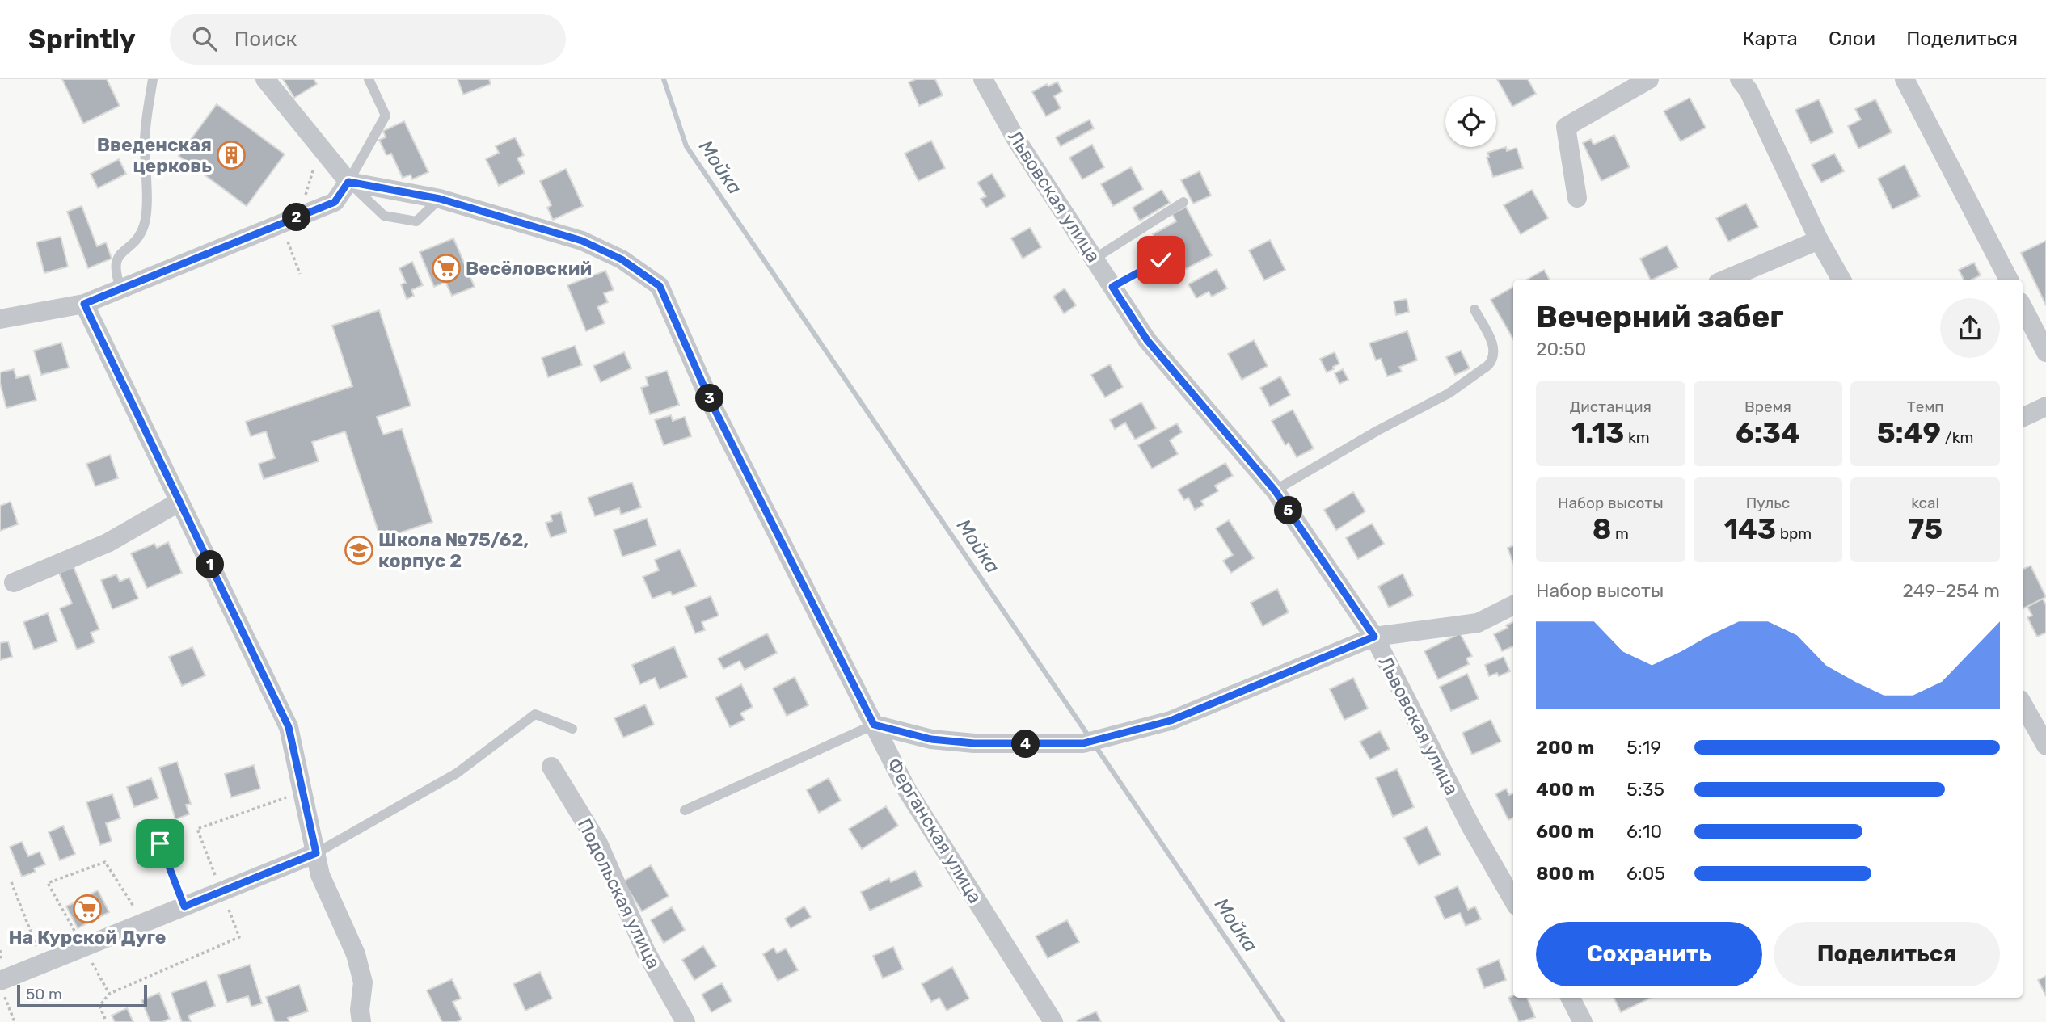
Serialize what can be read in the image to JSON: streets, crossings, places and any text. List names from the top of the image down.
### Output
{
  "streets": {
    "street": ["Львовская улица", "Ферганская улица", "Подольская улица"]
  },
  "water": ["Мойка"],
  "places": {
    "building": ["Введенская церковь"],
    "supermarket": ["Весёловский", "На Курской Дуге"],
    "school or university": ["Школа №75/62, корпус 2"]
  },
  "scale_bar": "50 m",
  "page": {
    "header": "Sprintly",
    "search": "Поиск",
    "nav": ["Карта", "Слои", "Поделиться"],
    "pins": [
      "2",
      "3",
      "5",
      "1",
      "4"
    ],
    "heading": ["Вечерний забег", "20:50"],
    "stats": [
      ["Дистанция", "1.13 km"],
      ["Время", "6:34"],
      ["Темп", "5:49 /km"],
      ["Набор высоты", "8 m"],
      ["Пульс", "143 bpm"],
      ["kcal", "75"]
    ],
    "chart": ["Набор высоты", "249–254 m"],
    "list": [
      {
        "name": "200 m",
        "note": "5:19"
      },
      {
        "name": "400 m",
        "note": "5:35"
      },
      {
        "name": "600 m",
        "note": "6:10"
      },
      {
        "name": "800 m",
        "note": "6:05"
      }
    ],
    "buttons": ["Сохранить", "Поделиться"],
    "scale": "50 m"
  }
}
